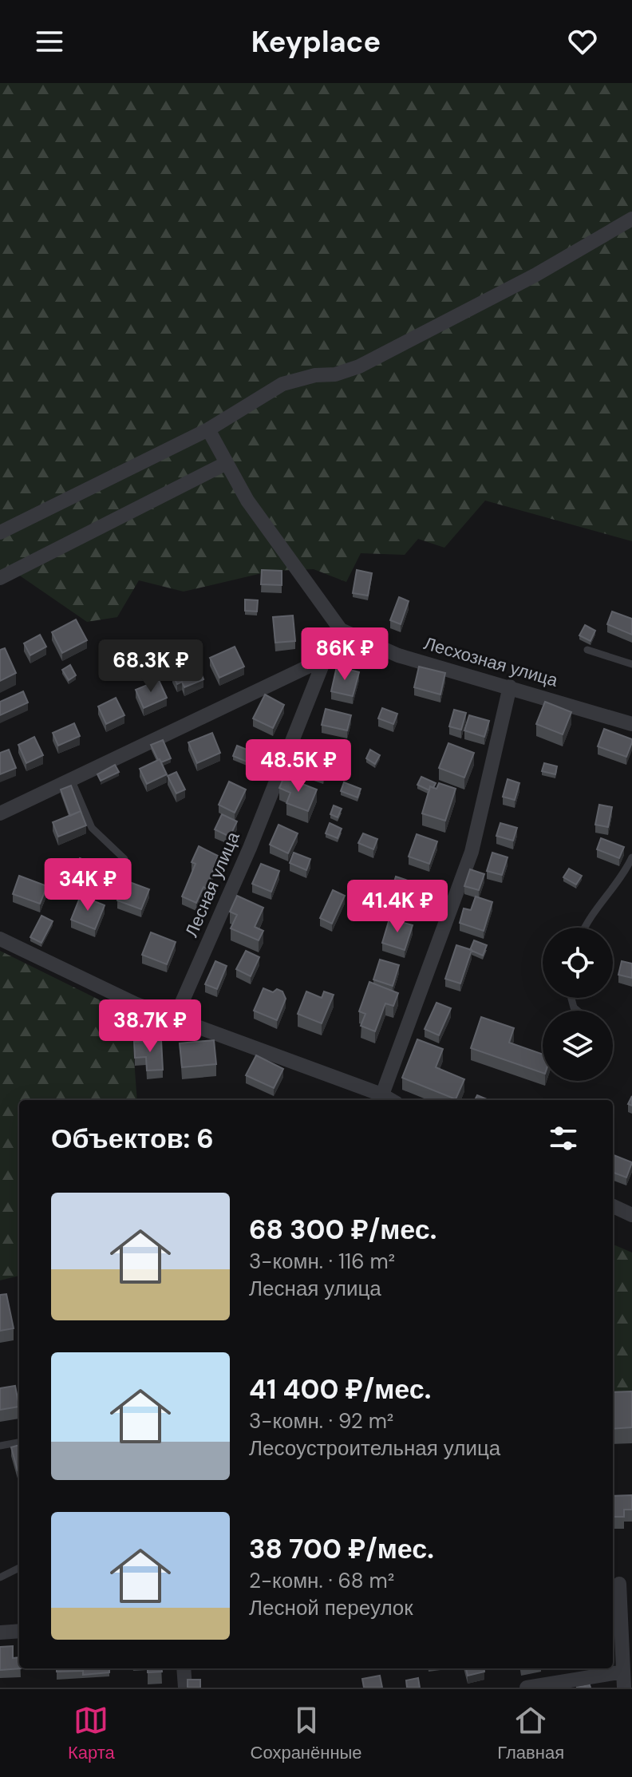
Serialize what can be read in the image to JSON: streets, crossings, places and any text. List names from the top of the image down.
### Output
{
  "streets": {
    "street": ["Лесхозная улица", "Лесная улица"]
  },
  "crossings": [
    ["Лесхозная улица", "Лесная улица"]
  ],
  "page": {
    "header": "Keyplace",
    "price": [
      "86K ₽",
      "68.3K ₽",
      "48.5K ₽",
      "34K ₽",
      "41.4K ₽",
      "38.7K ₽"
    ],
    "heading": "Объектов: 6",
    "list": [
      {
        "name": "68 300 ₽/мес.",
        "note": "3-комн. · 116 m² · Лесная улица"
      },
      {
        "name": "41 400 ₽/мес.",
        "note": "3-комн. · 92 m² · Лесоустроительная улица"
      },
      {
        "name": "38 700 ₽/мес.",
        "note": "2-комн. · 68 m² · Лесной переулок"
      }
    ],
    "tabs": ["Карта", "Сохранённые", "Главная"]
  }
}
